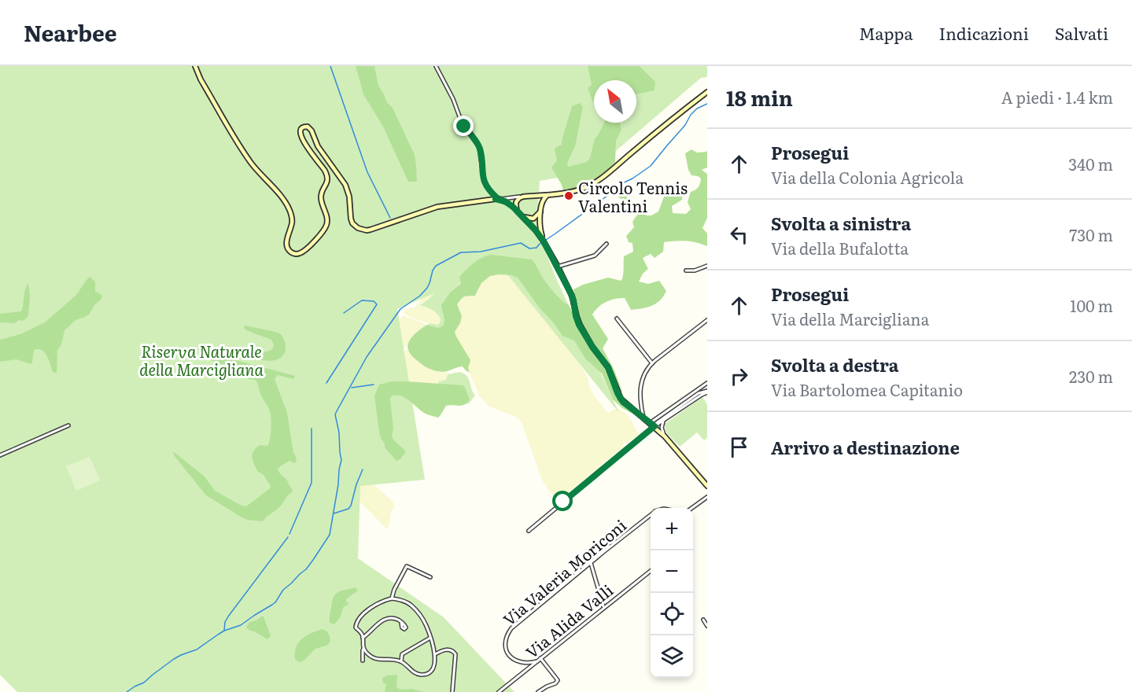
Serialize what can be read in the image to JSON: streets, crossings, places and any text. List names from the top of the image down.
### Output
{
  "streets": {
    "street": ["Via Valeria Moriconi", "Via Alida Valli"]
  },
  "crossings": [
    ["Via Valeria Moriconi", "Via Alida Valli"]
  ],
  "parks": ["Riserva Naturale della Marcigliana"],
  "places": ["Circolo Tennis Valentini"],
  "north": "top left",
  "page": {
    "header": "Nearbee",
    "nav": ["Mappa", "Indicazioni", "Salvati"],
    "heading": ["18 min", "A piedi · 1.4 km"],
    "list": [
      ["Prosegui", "Via della Colonia Agricola", "340 m"],
      ["Svolta a sinistra", "Via della Bufalotta", "730 m"],
      ["Prosegui", "Via della Marcigliana", "100 m"],
      ["Svolta a destra", "Via Bartolomea Capitanio", "230 m"],
      "Arrivo a destinazione"
    ],
    "map_buttons": ["+", "−"]
  }
}
